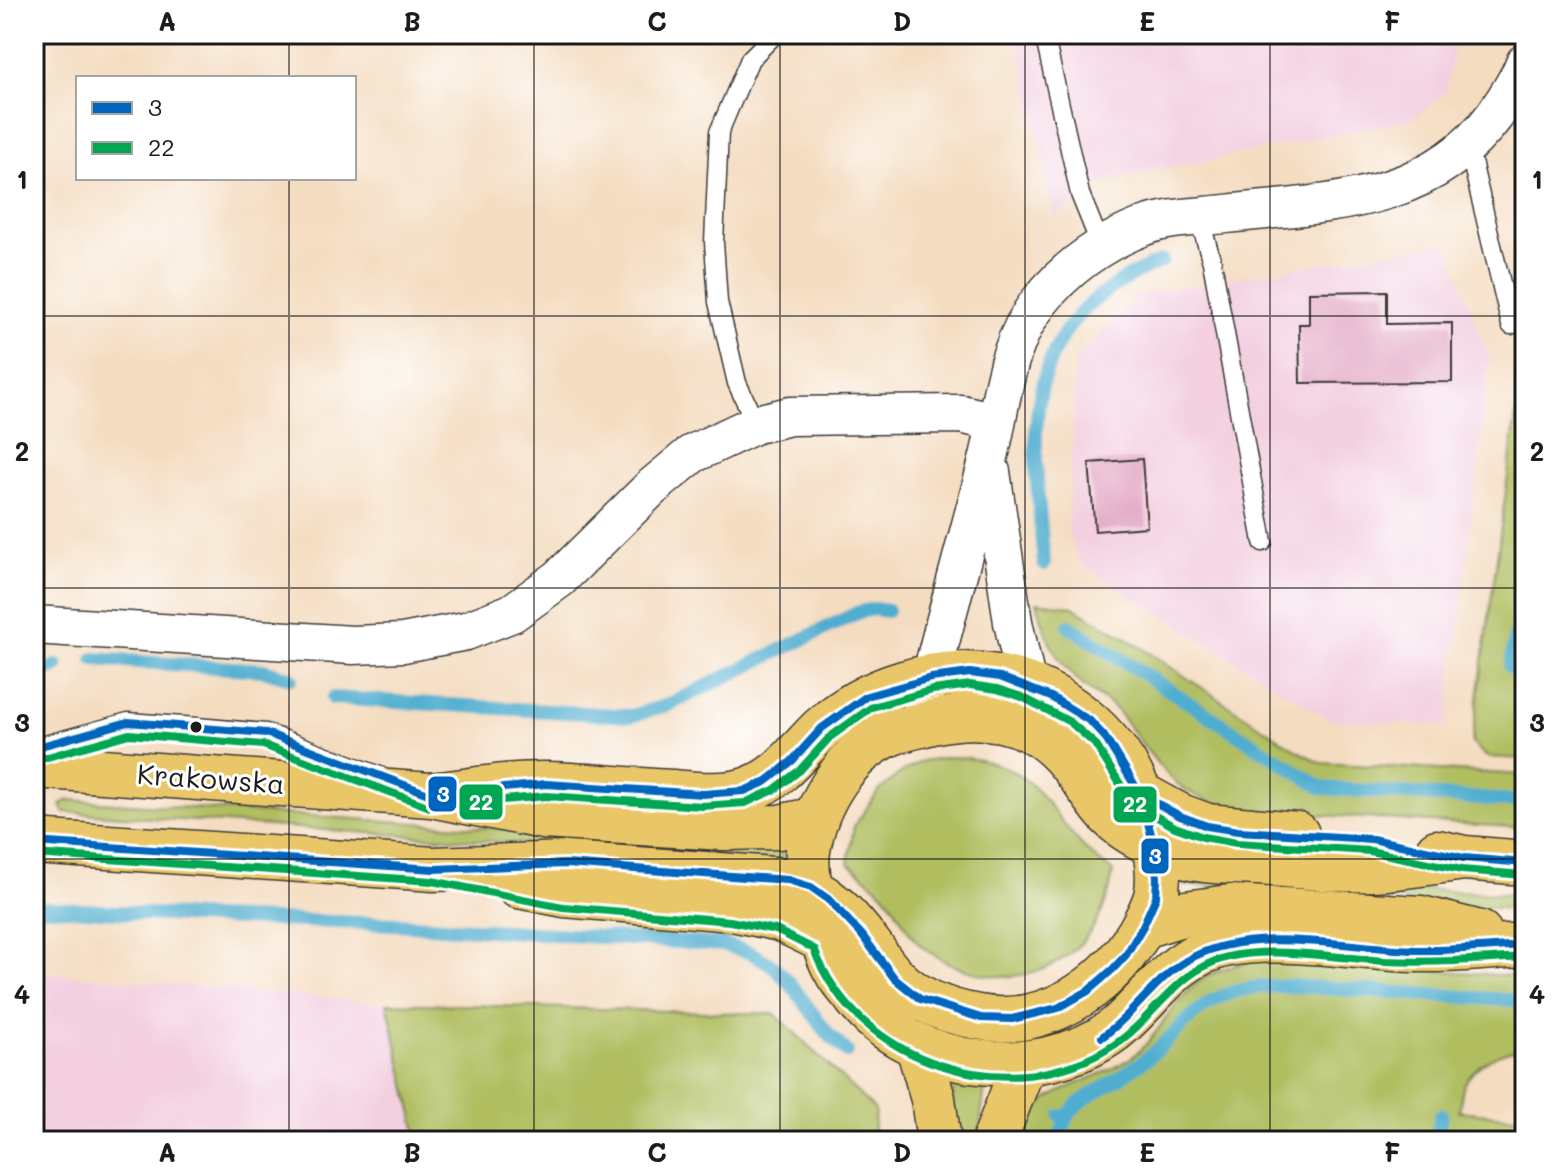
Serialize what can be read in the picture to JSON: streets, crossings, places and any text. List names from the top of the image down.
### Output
{
  "streets": {
    "main road": ["Krakowska"]
  },
  "lines": ["transit line 3", "transit line 22"],
  "legend": ["3", "22"],
  "grid": {
    "columns": [
      "A",
      "B",
      "C",
      "D",
      "E",
      "F"
    ],
    "rows": [
      "1",
      "2",
      "3",
      "4"
    ]
  }
}
